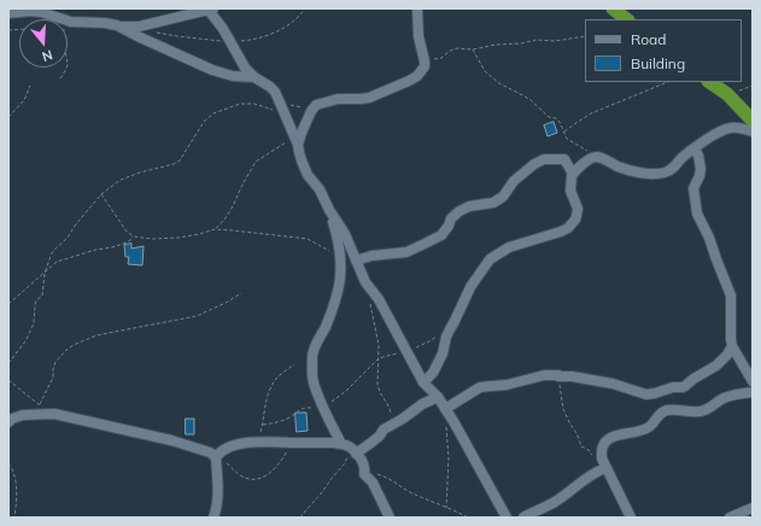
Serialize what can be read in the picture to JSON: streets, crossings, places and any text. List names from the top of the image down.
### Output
{
  "legend": ["Road", "Building"],
  "north": "bottom"
}
